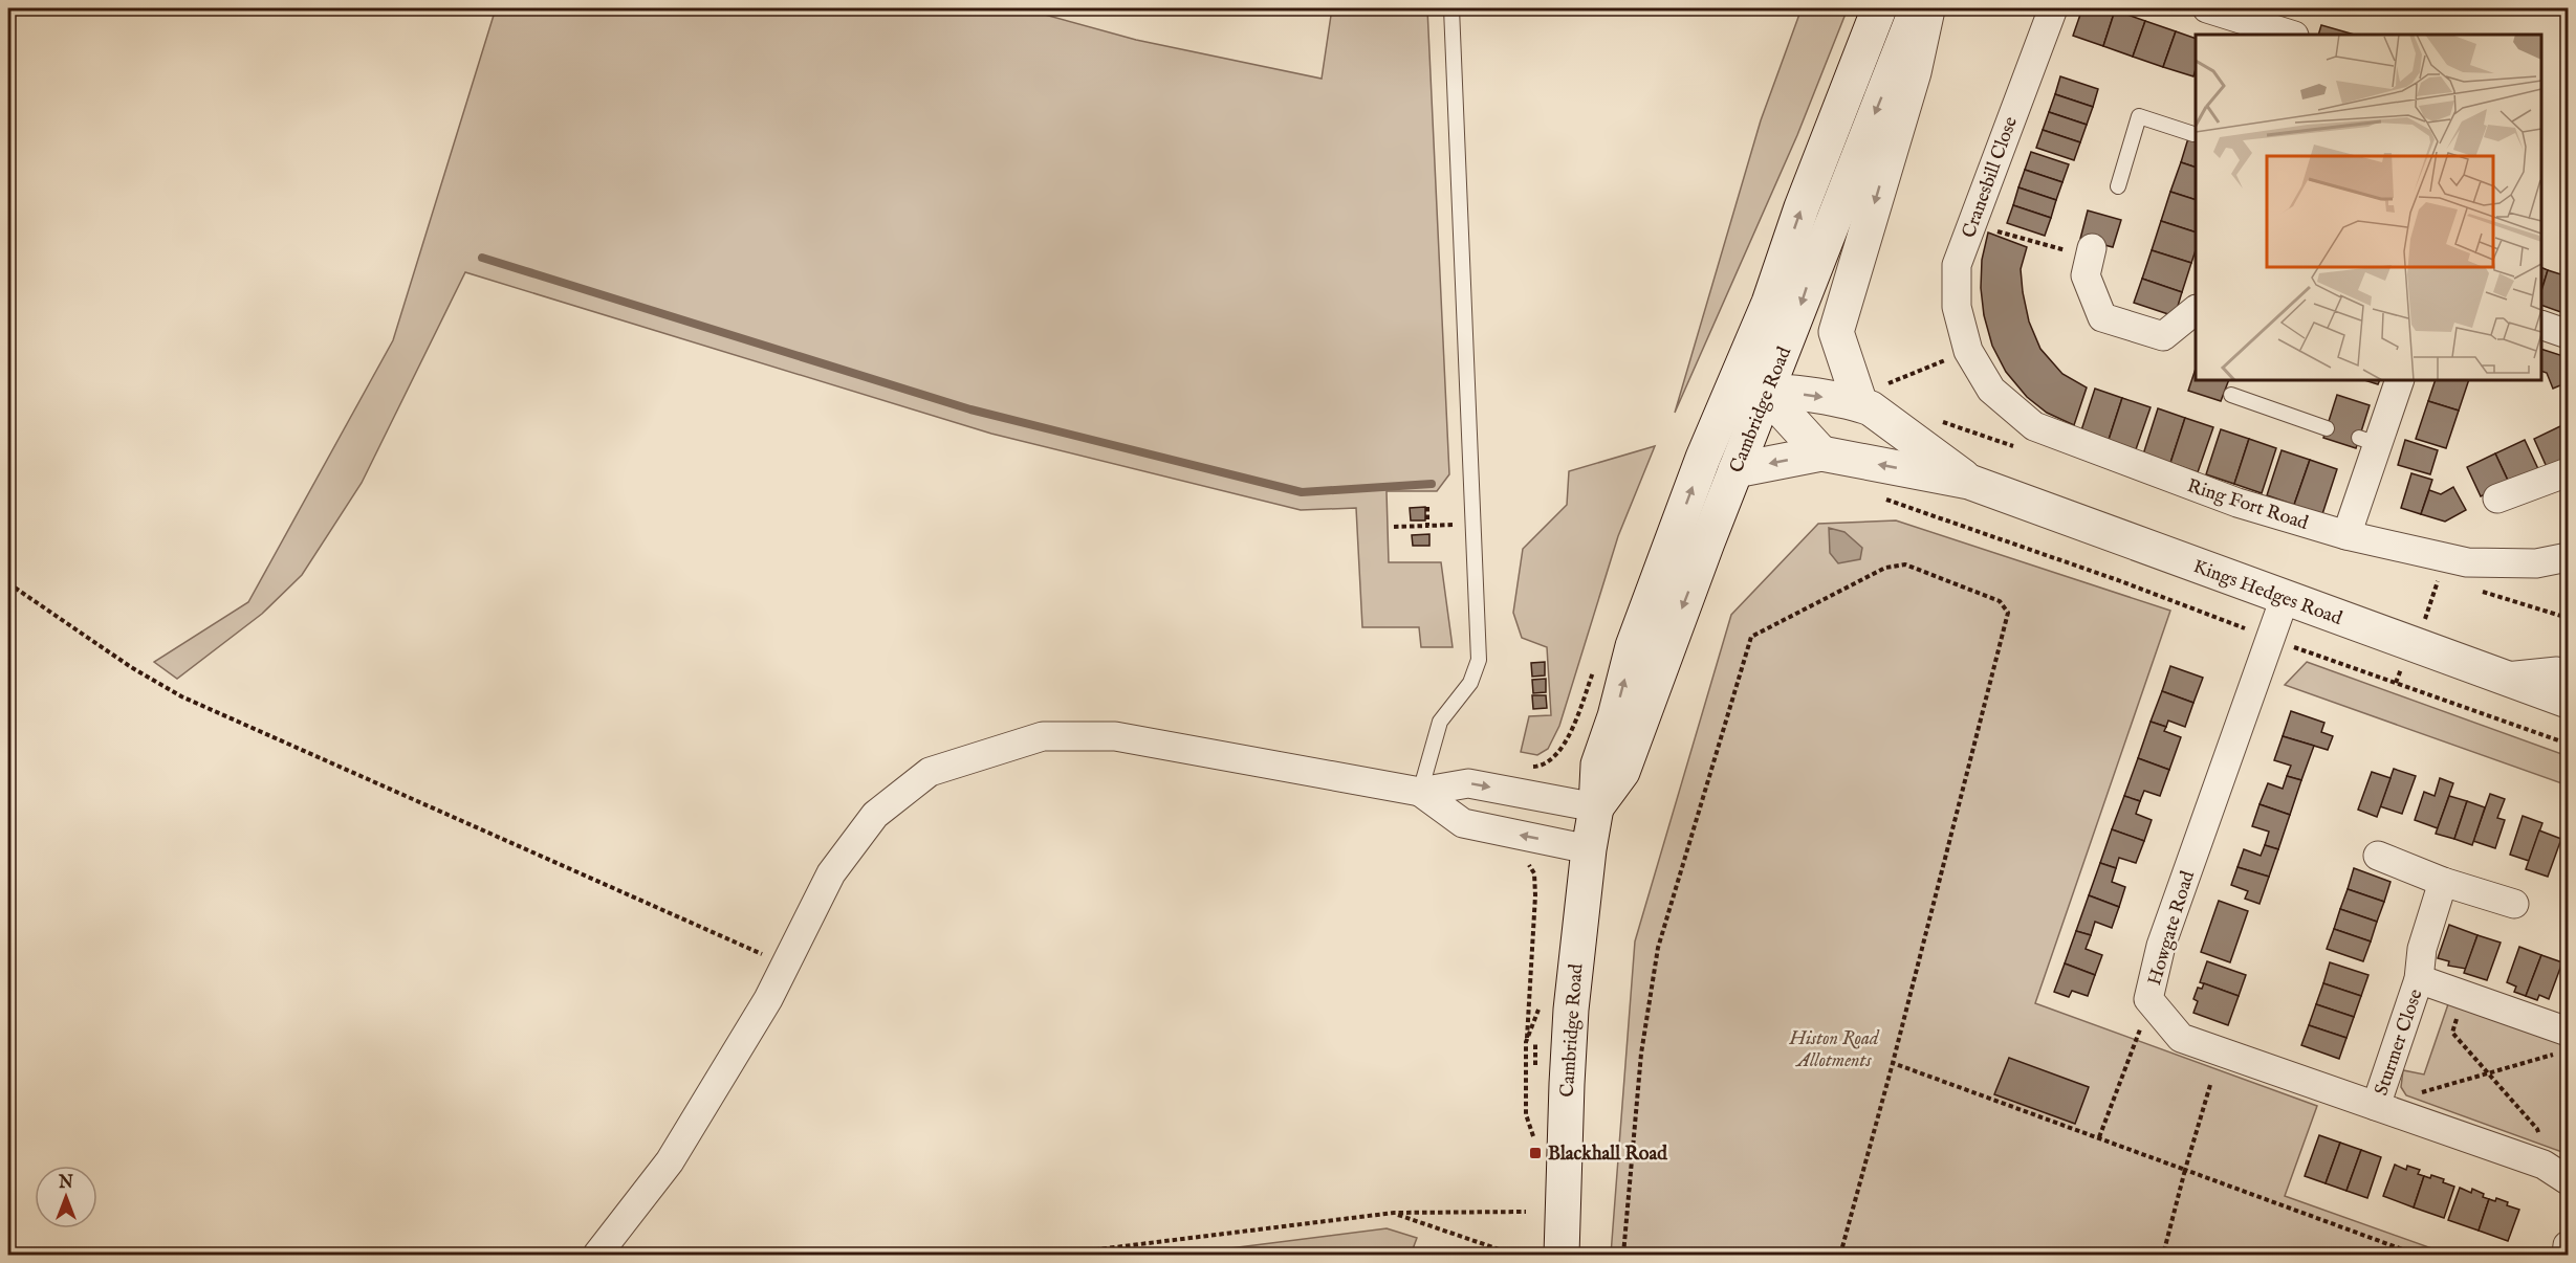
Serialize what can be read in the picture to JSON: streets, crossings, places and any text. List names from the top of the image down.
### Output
{
  "streets": {
    "main road": ["Cambridge Road", "Kings Hedges Road"],
    "street": [
      "Cranesbill Close",
      "Ring Fort Road",
      "Howgate Road",
      "Sturmer Close"
    ]
  },
  "crossings": [
    ["Cranesbill Close", "Ring Fort Road"],
    ["Cambridge Road", "Kings Hedges Road"],
    ["Kings Hedges Road", "Howgate Road"],
    ["Howgate Road", "Sturmer Close"]
  ],
  "parks": ["Histon Road Allotments"],
  "places": {
    "transit": ["Blackhall Road"]
  },
  "north": "top"
}
